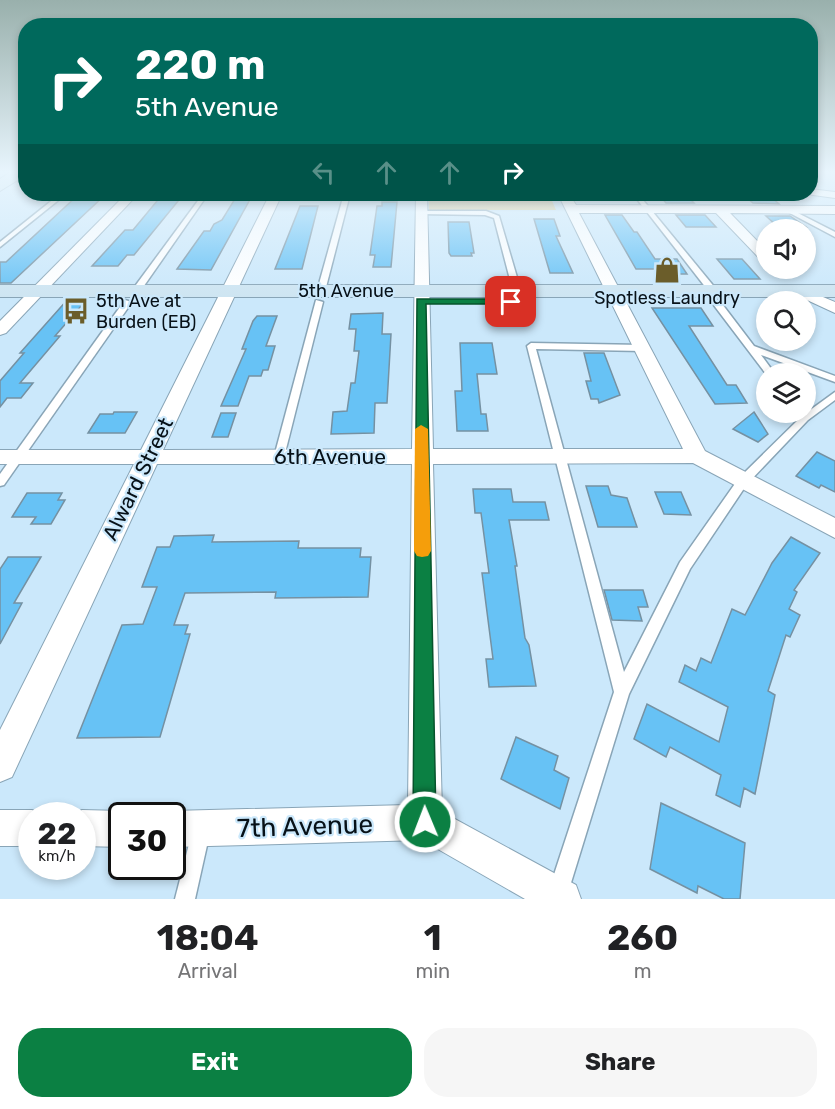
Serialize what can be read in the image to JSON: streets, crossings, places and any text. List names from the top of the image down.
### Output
{
  "streets": {
    "main road": ["5th Avenue"],
    "street": ["6th Avenue", "Alward Street", "7th Avenue"]
  },
  "crossings": [
    ["5th Avenue", "Alward Street"],
    ["6th Avenue", "Alward Street"]
  ],
  "places": {
    "shop": ["Spotless Laundry"],
    "bus stop": ["5th Ave at Burden (EB)"]
  },
  "page": {
    "turn": ["220 m", "5th Avenue"],
    "speed": "22 km/h",
    "limit": "30",
    "eta": [
      "18:04",
      "Arrival",
      "1",
      "min",
      "260",
      "m"
    ],
    "buttons": ["Exit", "Share"]
  }
}
